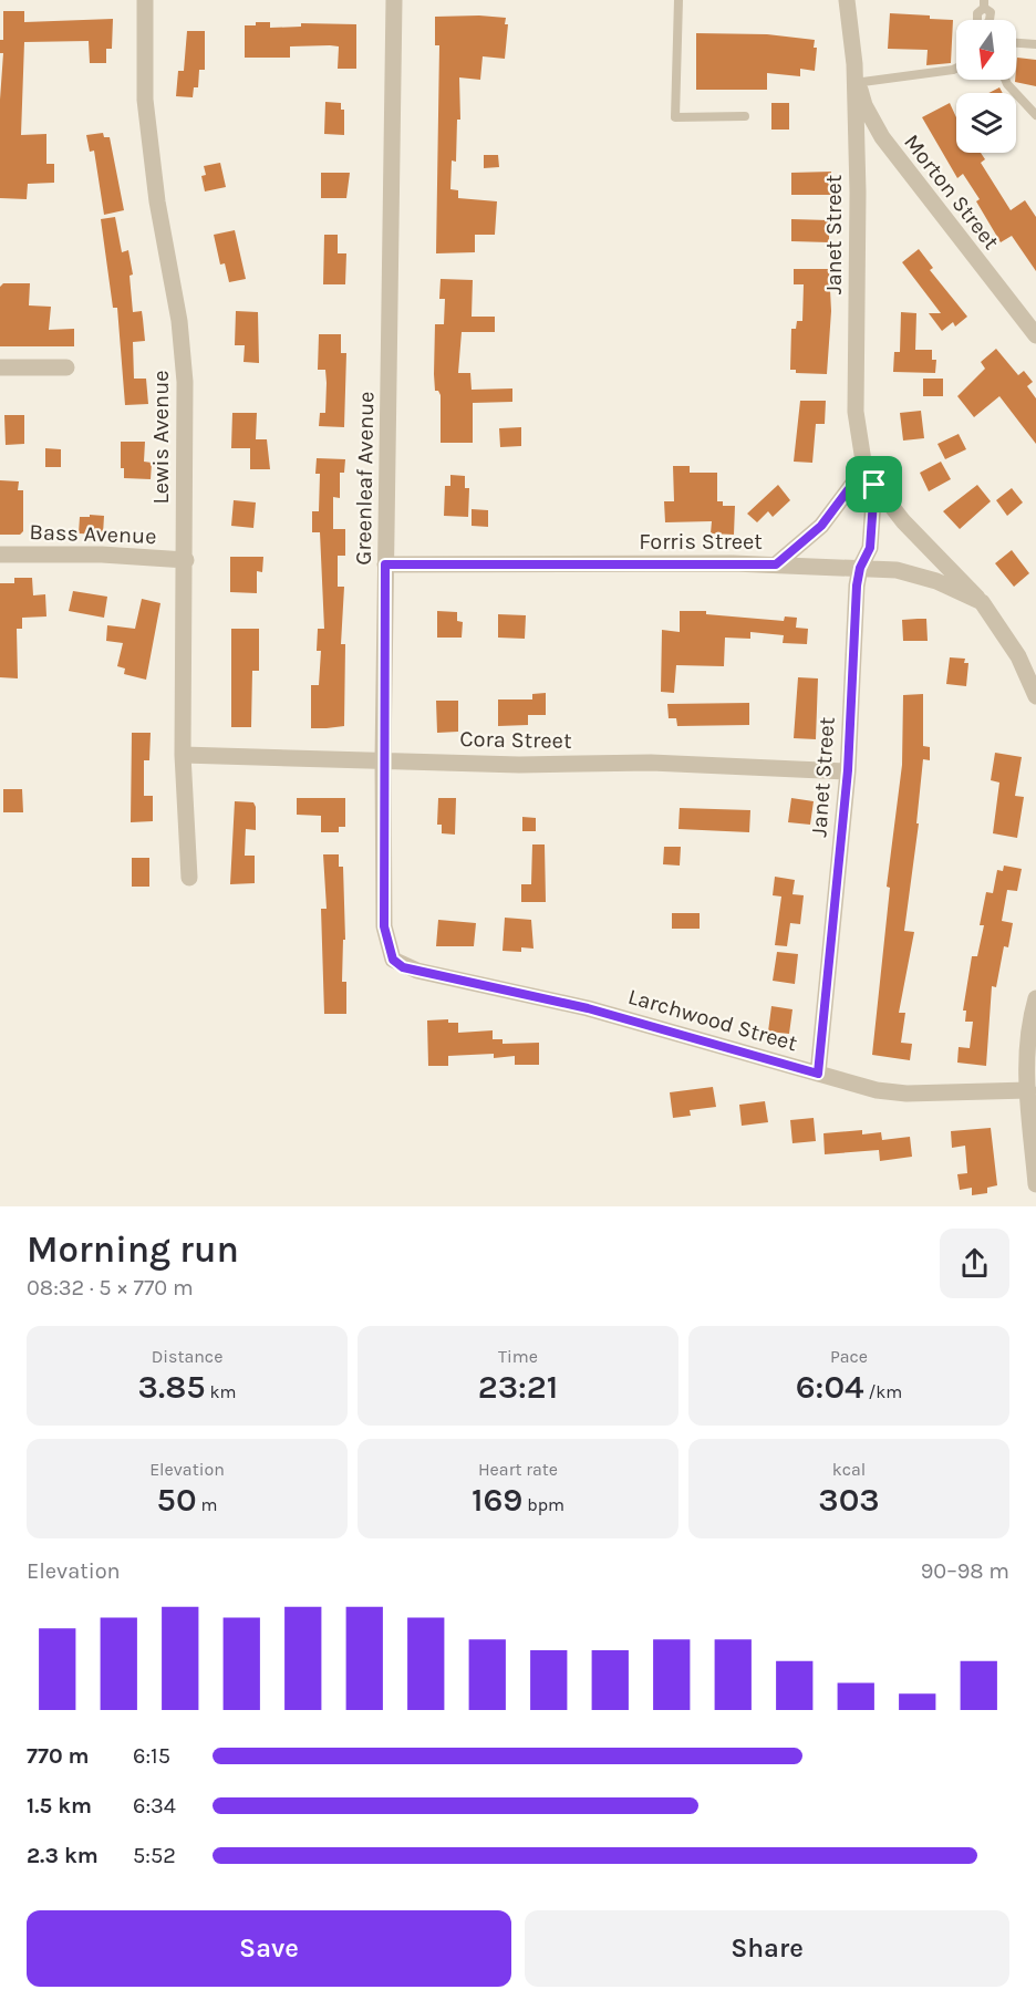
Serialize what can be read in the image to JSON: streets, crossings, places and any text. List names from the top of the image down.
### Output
{
  "streets": {
    "street": [
      "Morton Street",
      "Janet Street",
      "Lewis Avenue",
      "Greenleaf Avenue",
      "Bass Avenue",
      "Forris Street",
      "Cora Street",
      "Larchwood Street"
    ]
  },
  "crossings": [
    ["Morton Street", "Janet Street"],
    ["Janet Street", "Forris Street"],
    ["Janet Street", "Cora Street"],
    ["Janet Street", "Larchwood Street"],
    ["Lewis Avenue", "Bass Avenue"],
    ["Lewis Avenue", "Cora Street"],
    ["Greenleaf Avenue", "Forris Street"],
    ["Greenleaf Avenue", "Cora Street"],
    ["Greenleaf Avenue", "Larchwood Street"]
  ],
  "north": "bottom",
  "page": {
    "heading": ["Morning run", "08:32 · 5 × 770 m"],
    "stats": [
      ["Distance", "3.85 km"],
      ["Time", "23:21"],
      ["Pace", "6:04 /km"],
      ["Elevation", "50 m"],
      ["Heart rate", "169 bpm"],
      ["kcal", "303"]
    ],
    "chart": ["Elevation", "90–98 m"],
    "list": [
      {
        "name": "770 m",
        "note": "6:15"
      },
      {
        "name": "1.5 km",
        "note": "6:34"
      },
      {
        "name": "2.3 km",
        "note": "5:52"
      }
    ],
    "buttons": ["Save", "Share"]
  }
}
